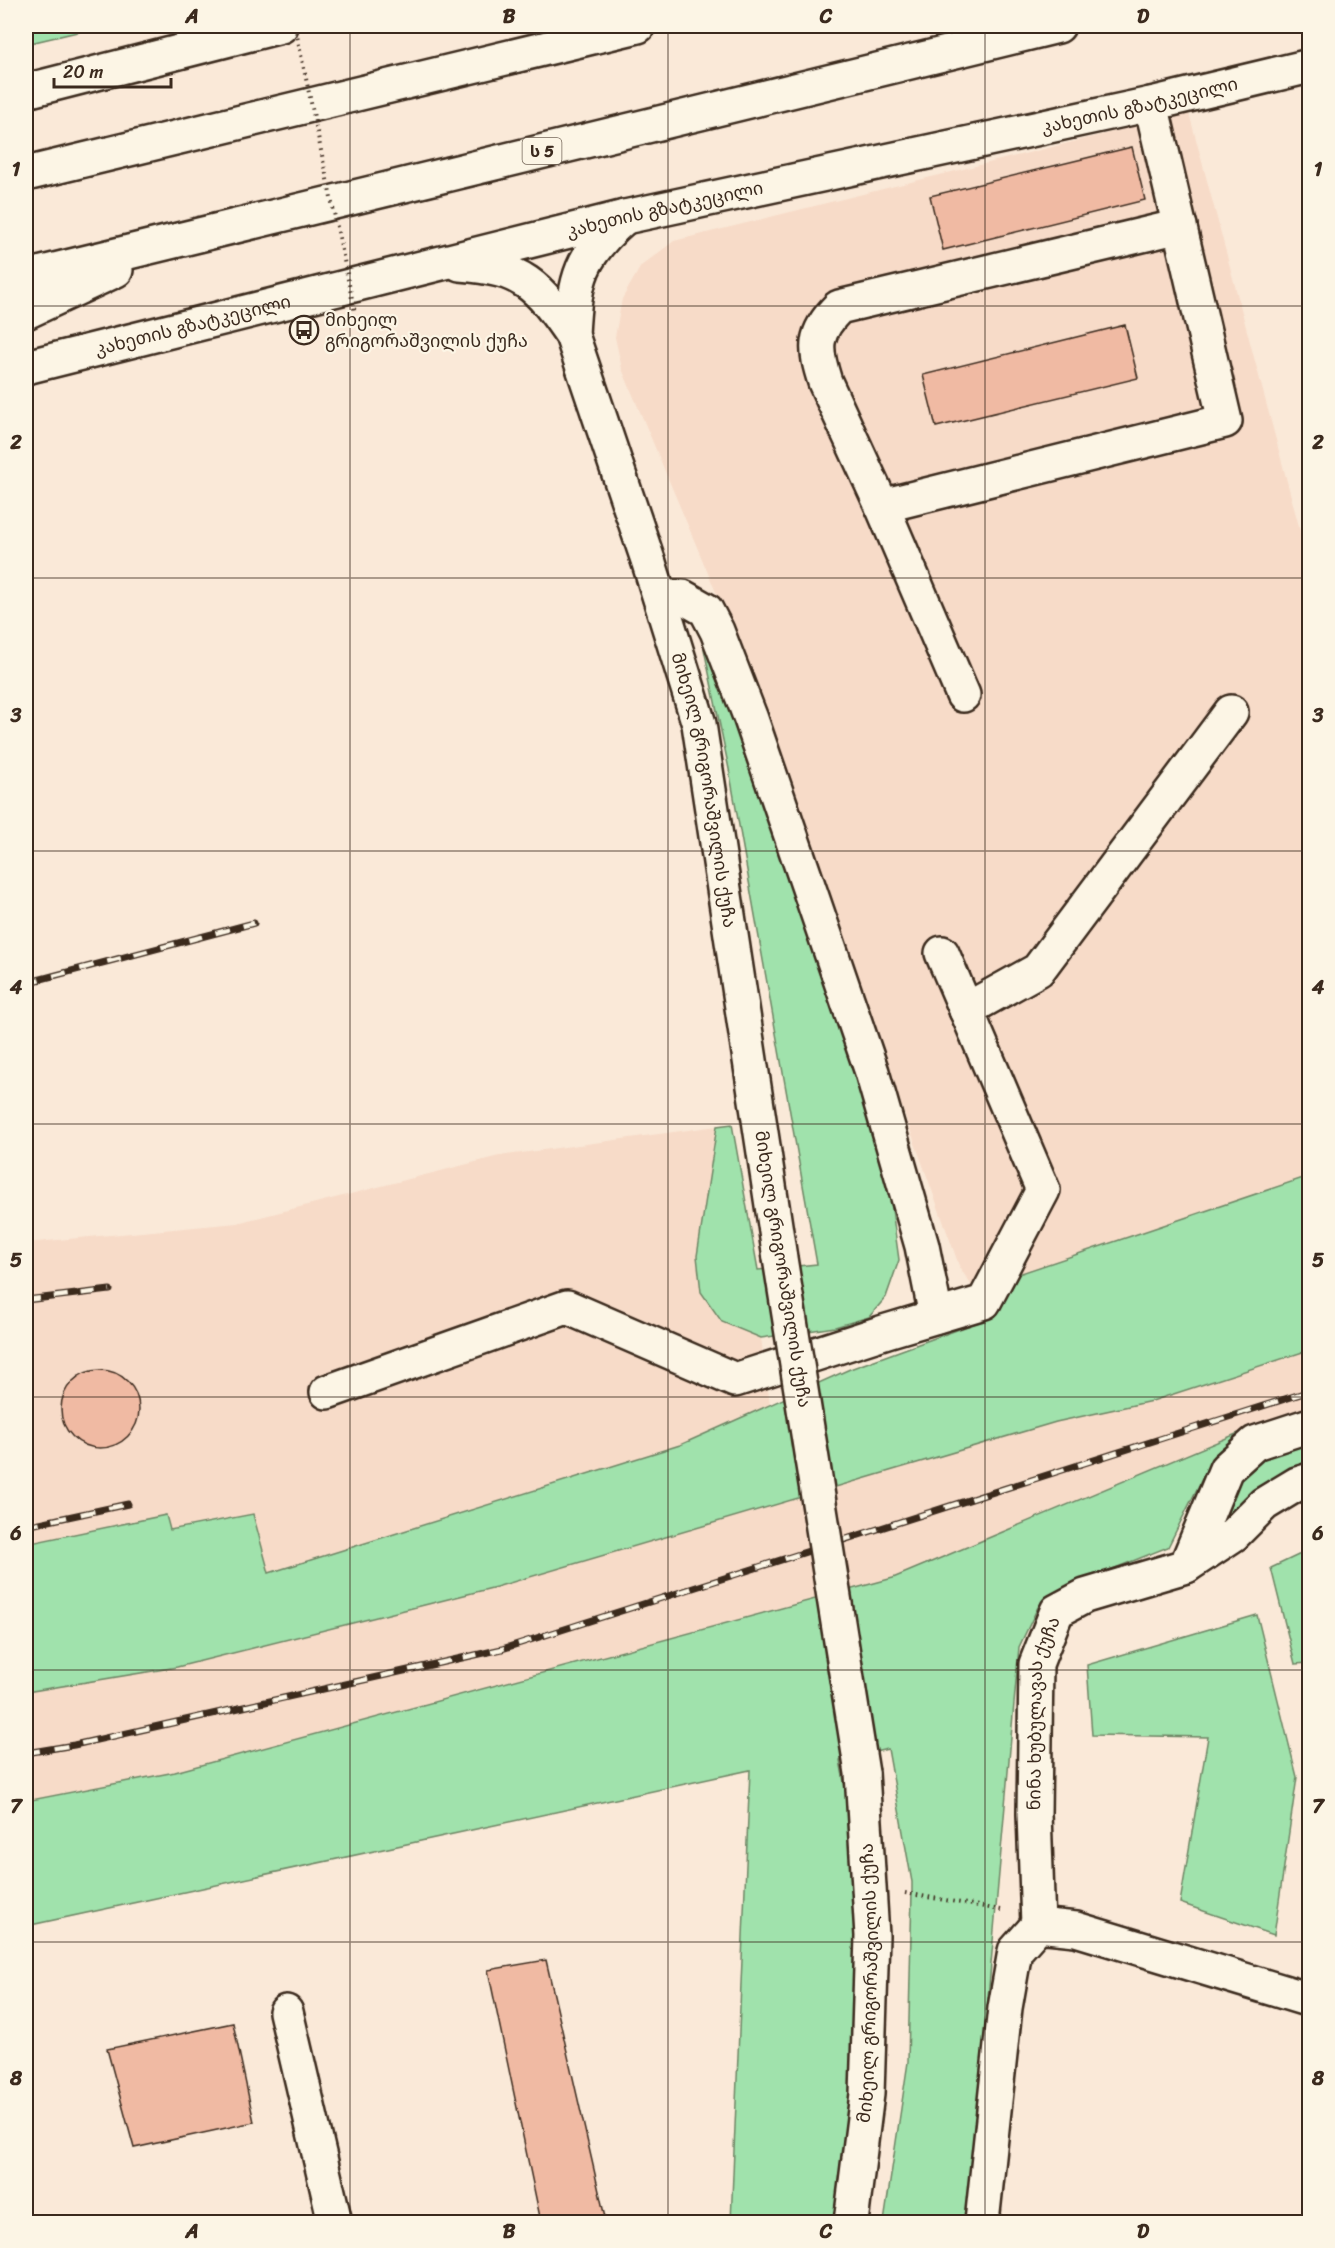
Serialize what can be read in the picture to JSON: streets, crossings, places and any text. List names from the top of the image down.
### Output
{
  "streets": {
    "main road": [
      "კახეთის გზატკეცილი",
      "ს 5",
      "მიხეილ გრიგორაშვილის ქუჩა",
      "ნინა ხუბულავას ქუჩა"
    ]
  },
  "places": {
    "bus stop": ["მიხეილ გრიგორაშვილის ქუჩა"]
  },
  "scale_bar": "20 m",
  "grid": {
    "columns": [
      "A",
      "B",
      "C",
      "D"
    ],
    "rows": [
      "1",
      "2",
      "3",
      "4",
      "5",
      "6",
      "7",
      "8"
    ]
  }
}
